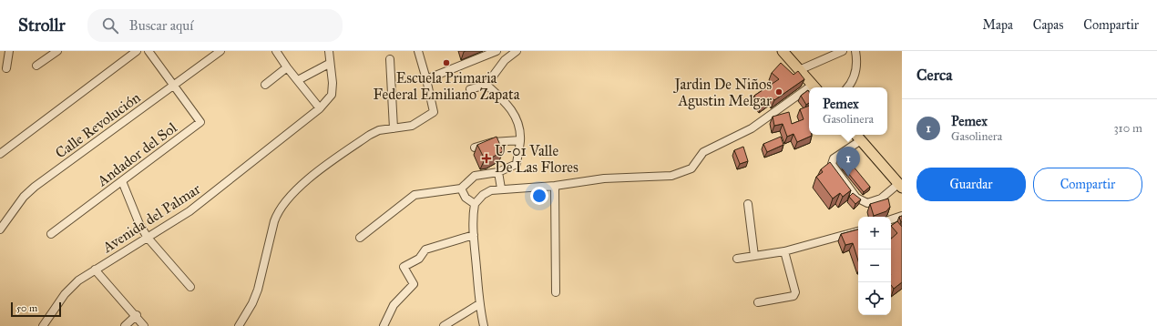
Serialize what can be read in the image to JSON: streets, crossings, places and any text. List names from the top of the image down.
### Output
{
  "streets": {
    "street": ["Calle Revolución", "Andador del Sol", "Avenida del Palmar"]
  },
  "crossings": [
    ["Calle Revolución", "Andador del Sol"]
  ],
  "places": {
    "other": ["Escuela Primaria Federal Emiliano Zapata", "Jardin De Niños Agustin Melgar"],
    "health": ["U-01 Valle De Las Flores"]
  },
  "scale_bar": "50 m",
  "page": {
    "header": "Strollr",
    "search": "Buscar aquí",
    "nav": ["Mapa", "Capas", "Compartir"],
    "heading": "Cerca",
    "popup": ["Pemex", "Gasolinera"],
    "list": [
      {
        "mark": "1",
        "name": "Pemex",
        "note": "Gasolinera",
        "value": "310 m"
      }
    ],
    "pins": "1",
    "buttons": ["Guardar", "Compartir"],
    "map_buttons": ["+", "−"],
    "scale": "50 m"
  }
}
